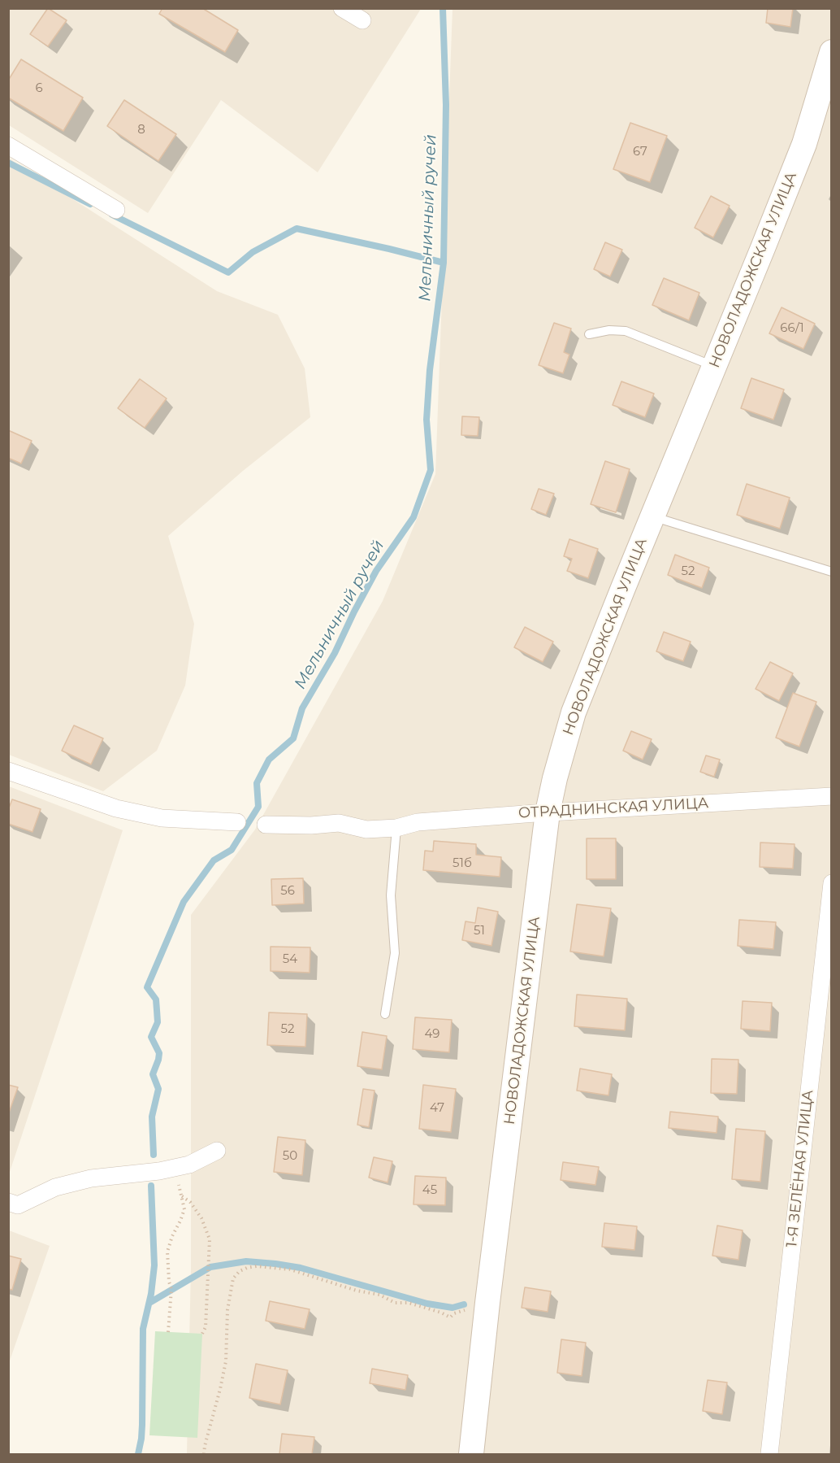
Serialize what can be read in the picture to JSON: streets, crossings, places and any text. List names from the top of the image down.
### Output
{
  "streets": {
    "street": ["НОВОЛАДОЖСКАЯ УЛИЦА", "ОТРАДНИНСКАЯ УЛИЦА", "1-Я ЗЕЛЁНАЯ УЛИЦА"]
  },
  "crossings": [
    ["НОВОЛАДОЖСКАЯ УЛИЦА", "ОТРАДНИНСКАЯ УЛИЦА"]
  ],
  "water": ["Мельничный ручей"],
  "house_numbers": [
    "6",
    "8",
    "67",
    "66/1",
    "52",
    "51б",
    "56",
    "51",
    "54",
    "52",
    "49",
    "47",
    "50",
    "45"
  ]
}
